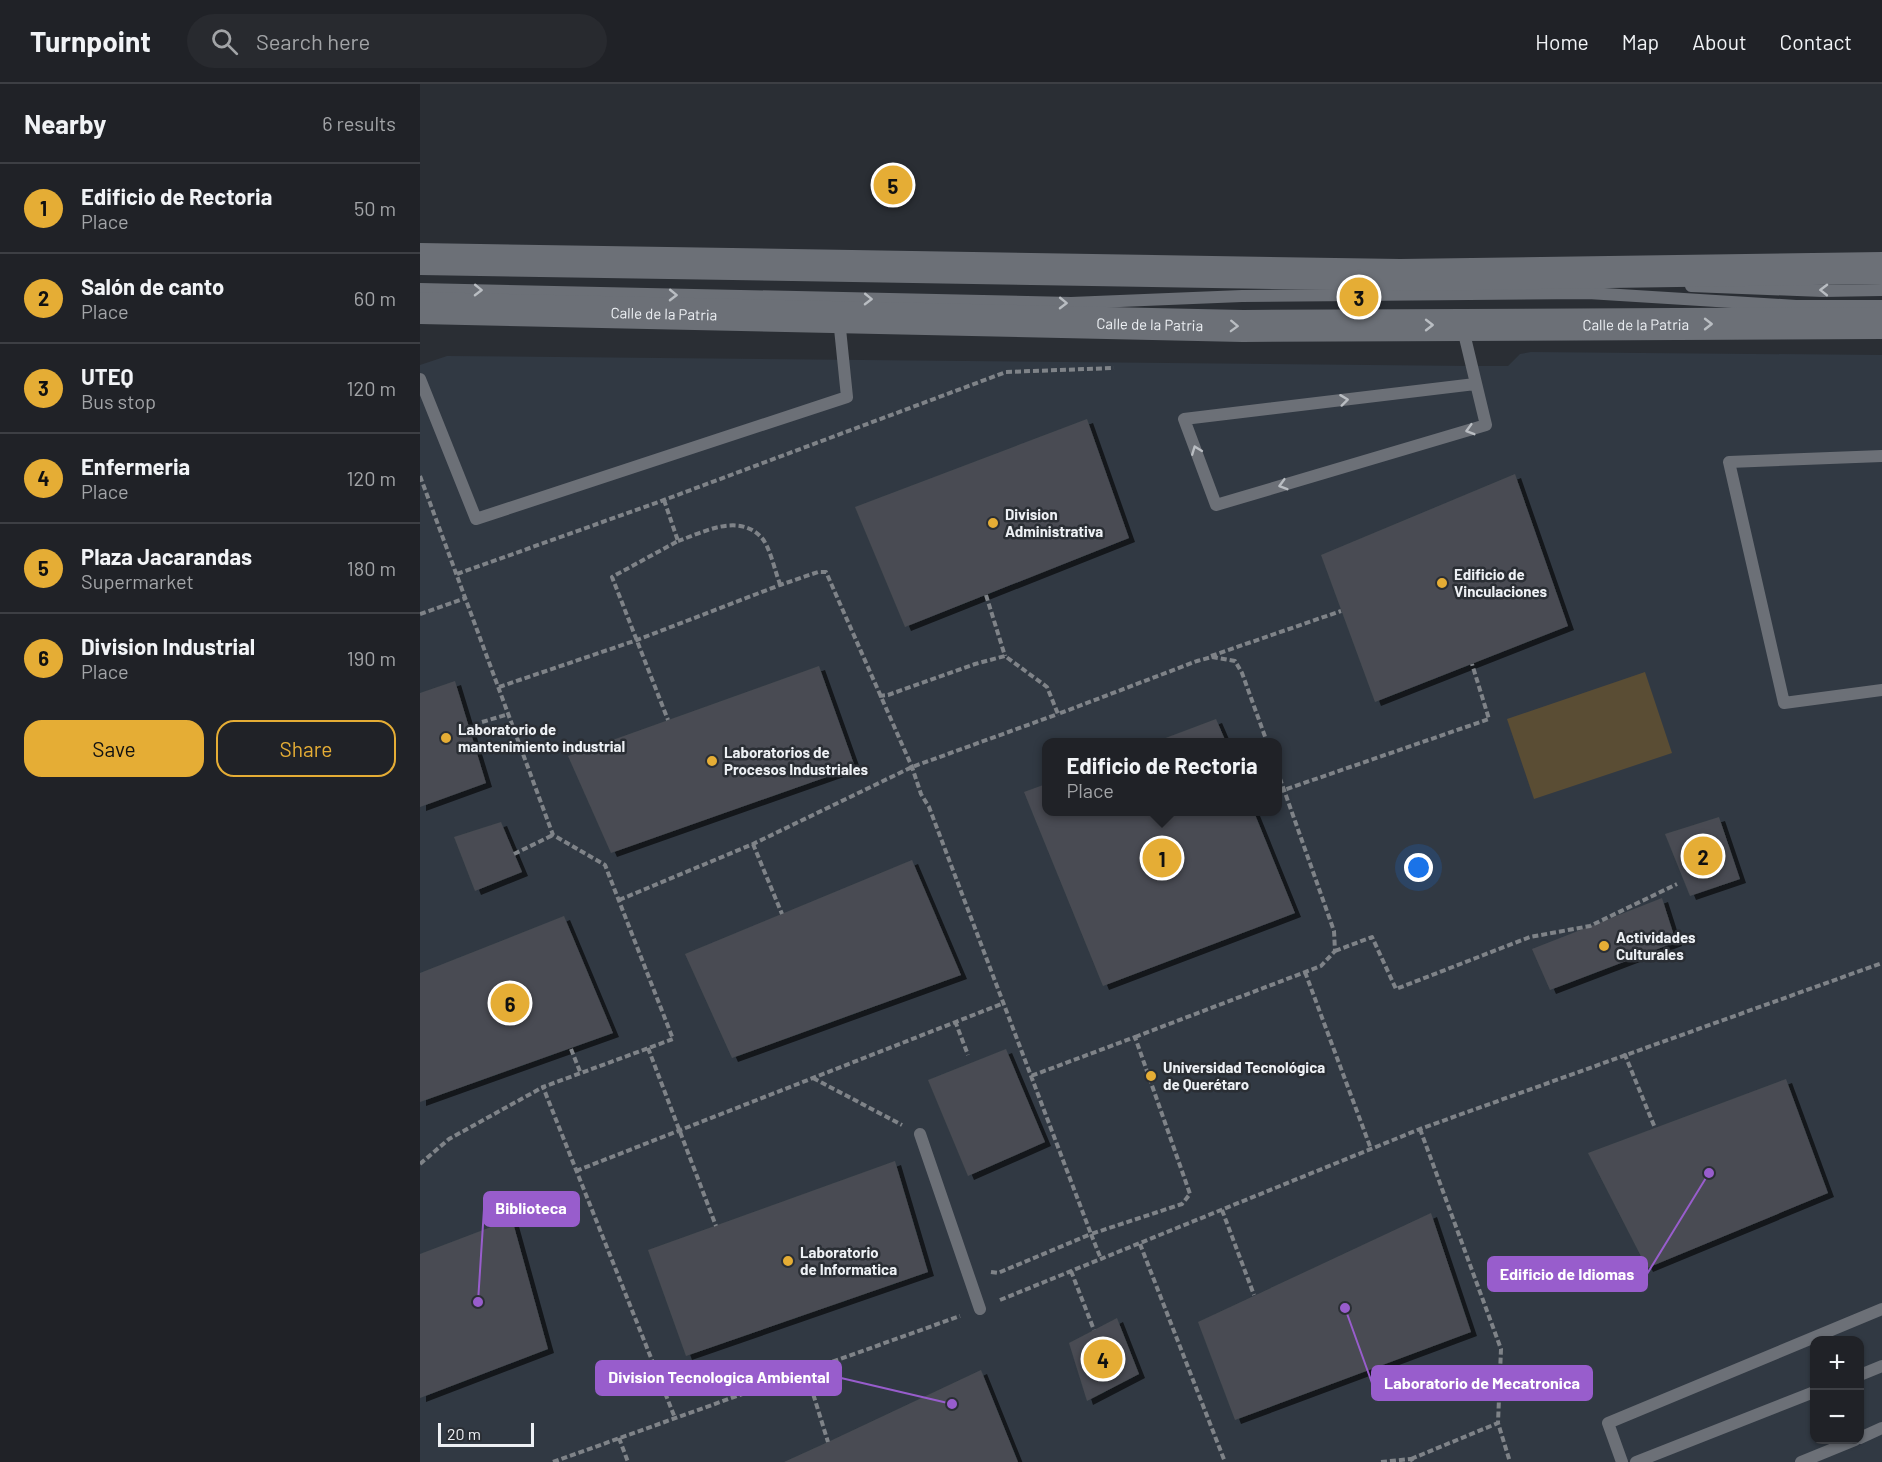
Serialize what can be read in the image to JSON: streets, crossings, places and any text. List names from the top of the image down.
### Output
{
  "streets": {
    "street": ["Calle de la Patria"]
  },
  "places": [
    "Division Administrativa",
    "Edificio de Vinculaciones",
    "Laboratorio de mantenimiento industrial",
    "Laboratorios de Procesos Industriales",
    "Actividades Culturales",
    "Universidad Tecnológica de Querétaro",
    "Edificio de Idiomas",
    "Laboratorio de Informatica",
    "Biblioteca",
    "Laboratorio de Mecatronica",
    "Division Tecnologica Ambiental"
  ],
  "scale_bar": "20 m",
  "page": {
    "header": "Turnpoint",
    "search": "Search here",
    "nav": [
      "Home",
      "Map",
      "About",
      "Contact"
    ],
    "heading": ["Nearby", "6 results"],
    "list": [
      {
        "mark": "1",
        "name": "Edificio de Rectoria",
        "note": "Place",
        "value": "50 m"
      },
      {
        "mark": "2",
        "name": "Salón de canto",
        "note": "Place",
        "value": "60 m"
      },
      {
        "mark": "3",
        "name": "UTEQ",
        "note": "Bus stop",
        "value": "120 m"
      },
      {
        "mark": "4",
        "name": "Enfermeria",
        "note": "Place",
        "value": "120 m"
      },
      {
        "mark": "5",
        "name": "Plaza Jacarandas",
        "note": "Supermarket",
        "value": "180 m"
      },
      {
        "mark": "6",
        "name": "Division Industrial",
        "note": "Place",
        "value": "190 m"
      }
    ],
    "pins": [
      "5",
      "3",
      "2",
      "1",
      "6",
      "4"
    ],
    "buttons": ["Save", "Share"],
    "popup": ["Edificio de Rectoria", "Place"],
    "map_buttons": ["+", "−"],
    "scale": "20 m"
  }
}
